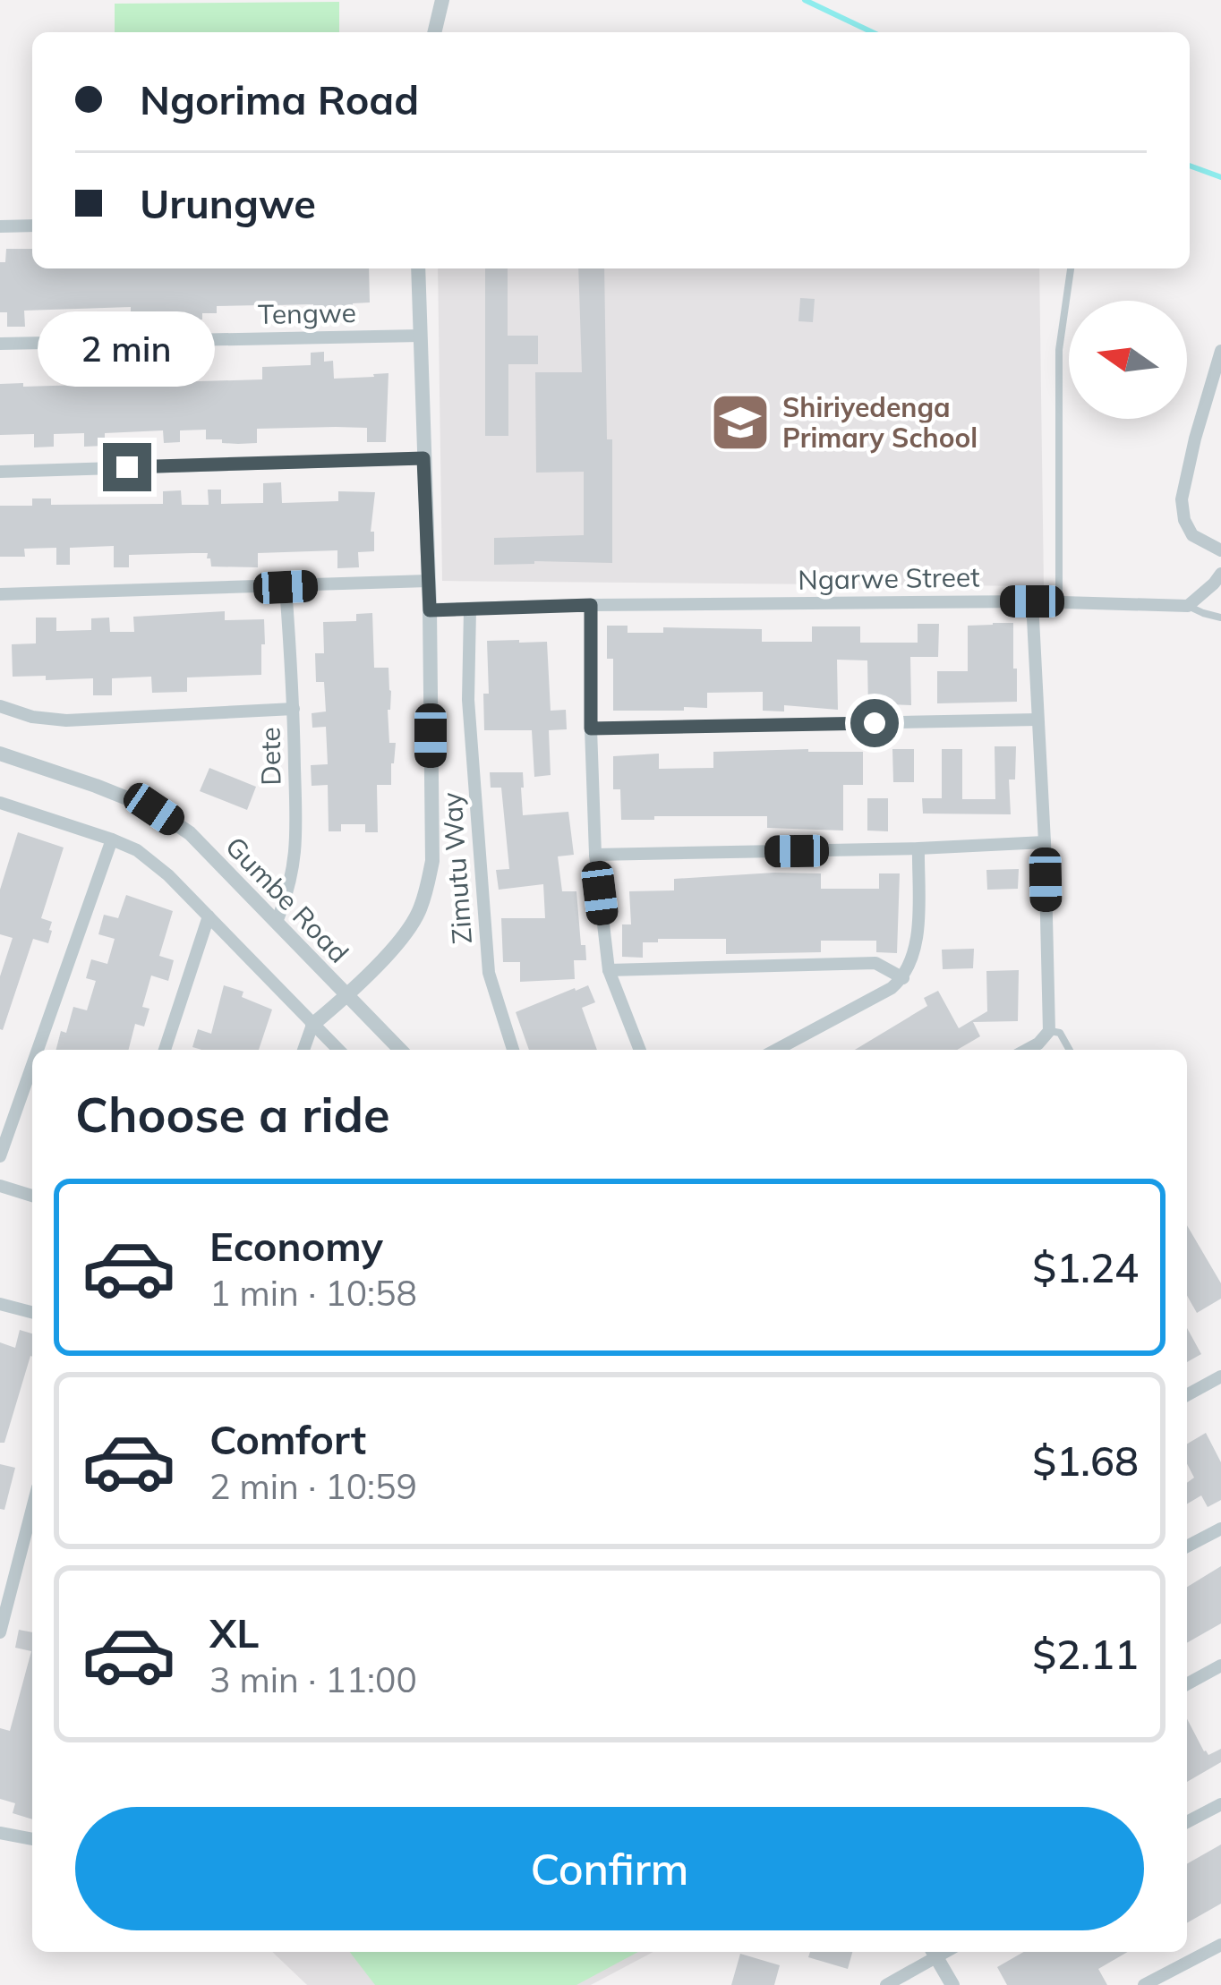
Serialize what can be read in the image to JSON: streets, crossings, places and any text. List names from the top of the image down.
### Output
{
  "streets": {
    "street": [
      "Tengwe",
      "Ngarwe Street",
      "Dete",
      "Zimutu Way",
      "Gumbe Road"
    ]
  },
  "crossings": [
    ["Ngarwe Street", "Zimutu Way"],
    ["Dete", "Gumbe Road"]
  ],
  "places": {
    "school or university": ["Shiriyedenga Primary School"]
  },
  "north": "left",
  "page": {
    "banner": ["Ngorima Road", "Urungwe"],
    "bubble": "2 min",
    "heading": "Choose a ride",
    "list": [
      {
        "name": "Economy",
        "note": "1 min · 10:58",
        "value": "$1.24"
      },
      {
        "name": "Comfort",
        "note": "2 min · 10:59",
        "value": "$1.68"
      },
      {
        "name": "XL",
        "note": "3 min · 11:00",
        "value": "$2.11"
      }
    ],
    "buttons": "Confirm"
  }
}
